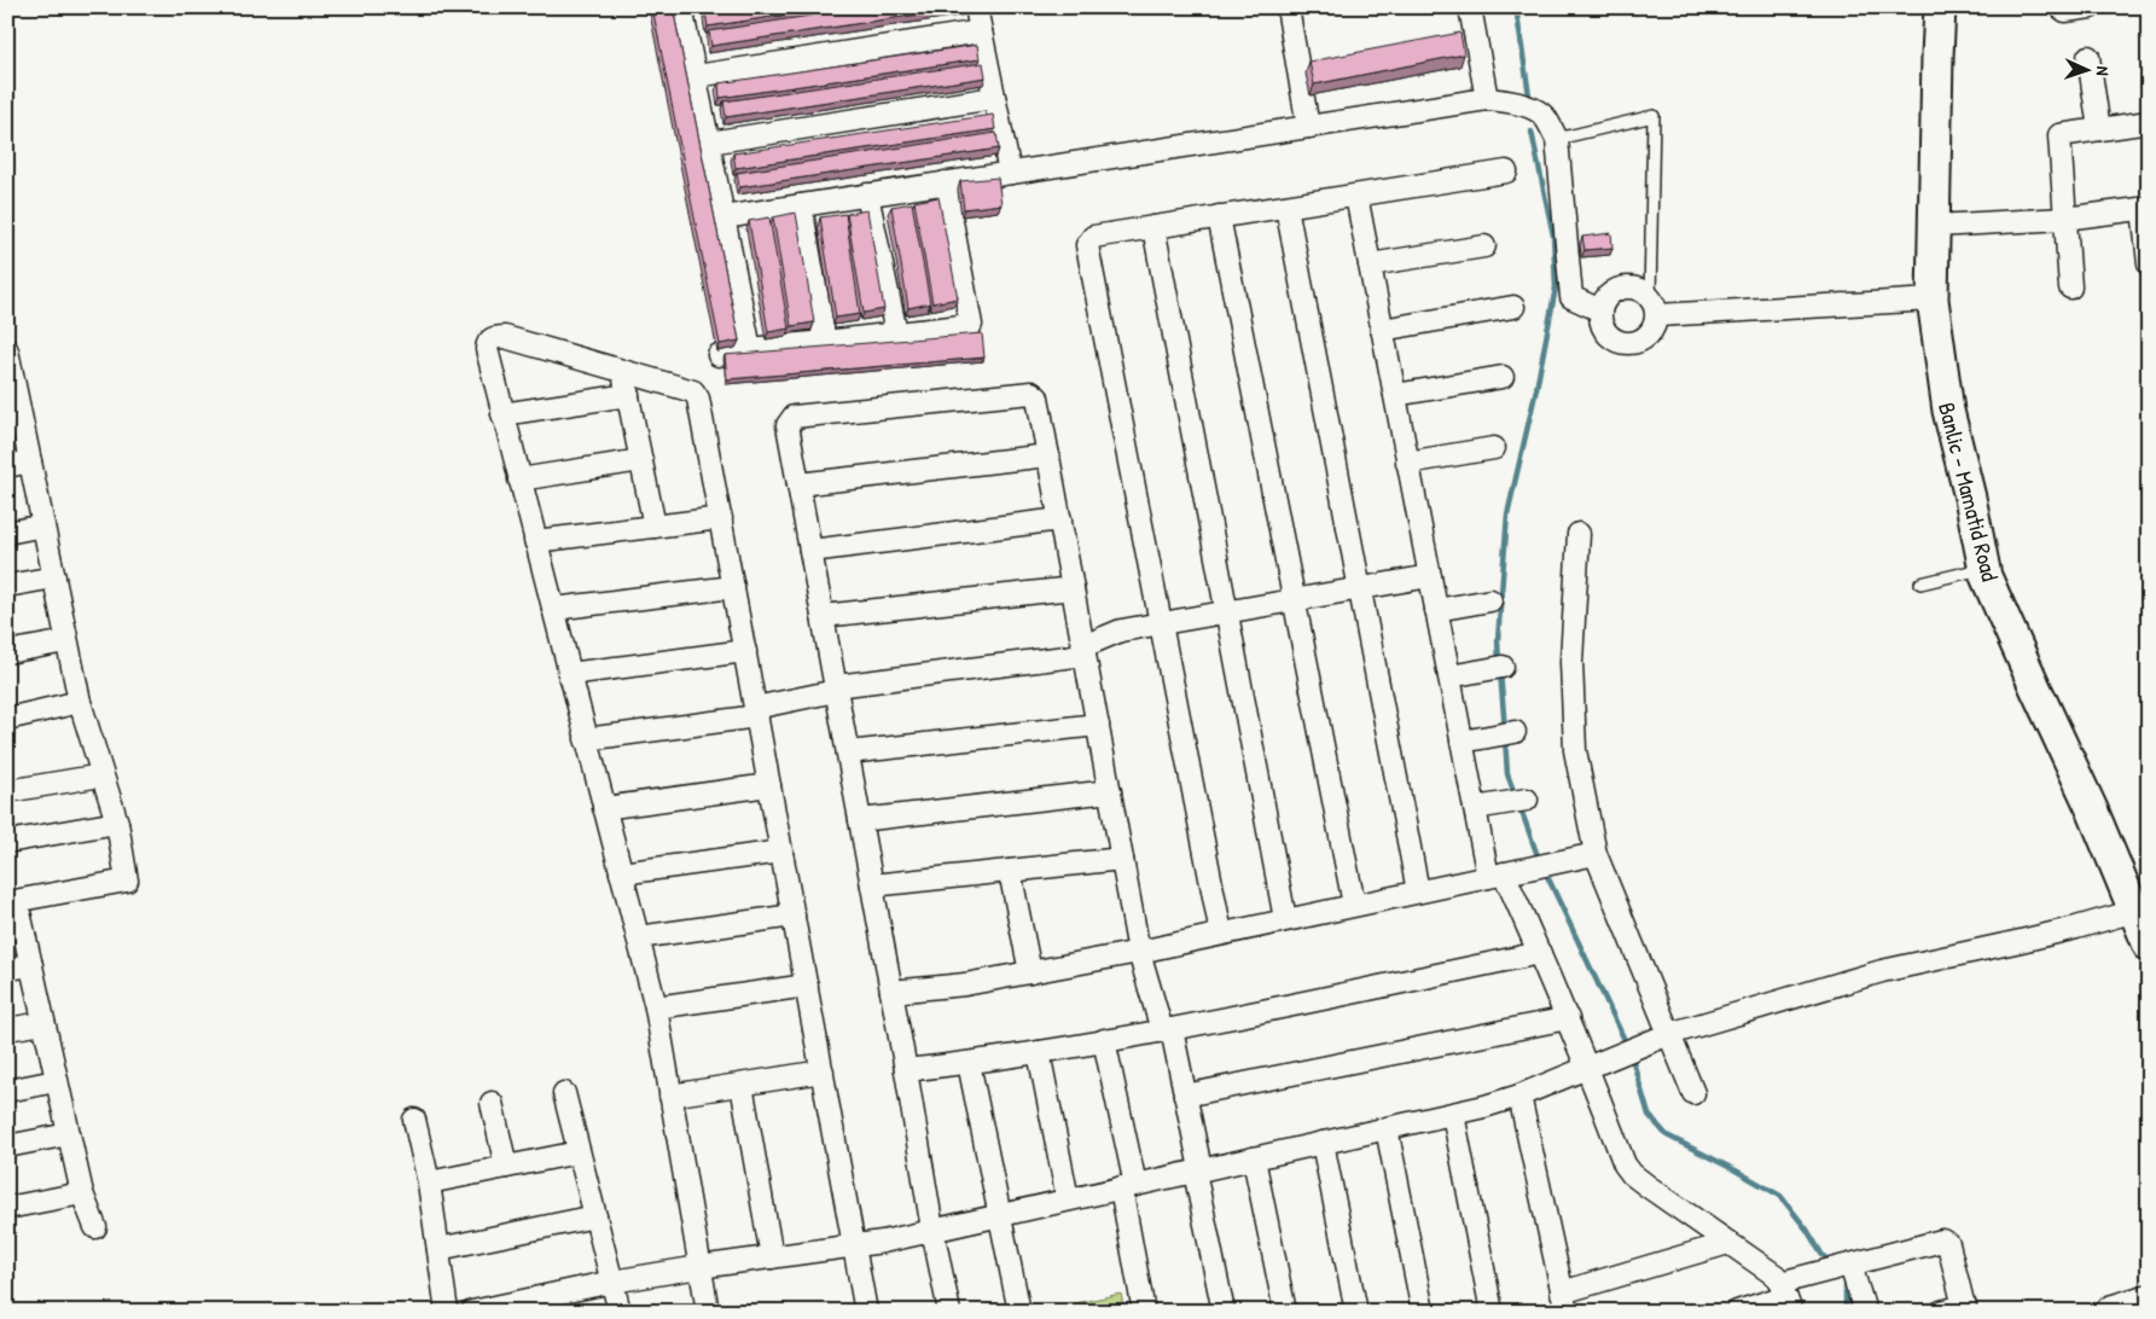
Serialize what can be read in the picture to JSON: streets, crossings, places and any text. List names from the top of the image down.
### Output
{
  "streets": {
    "main road": ["Banlic - Mamatid Road"]
  },
  "north": "right"
}
